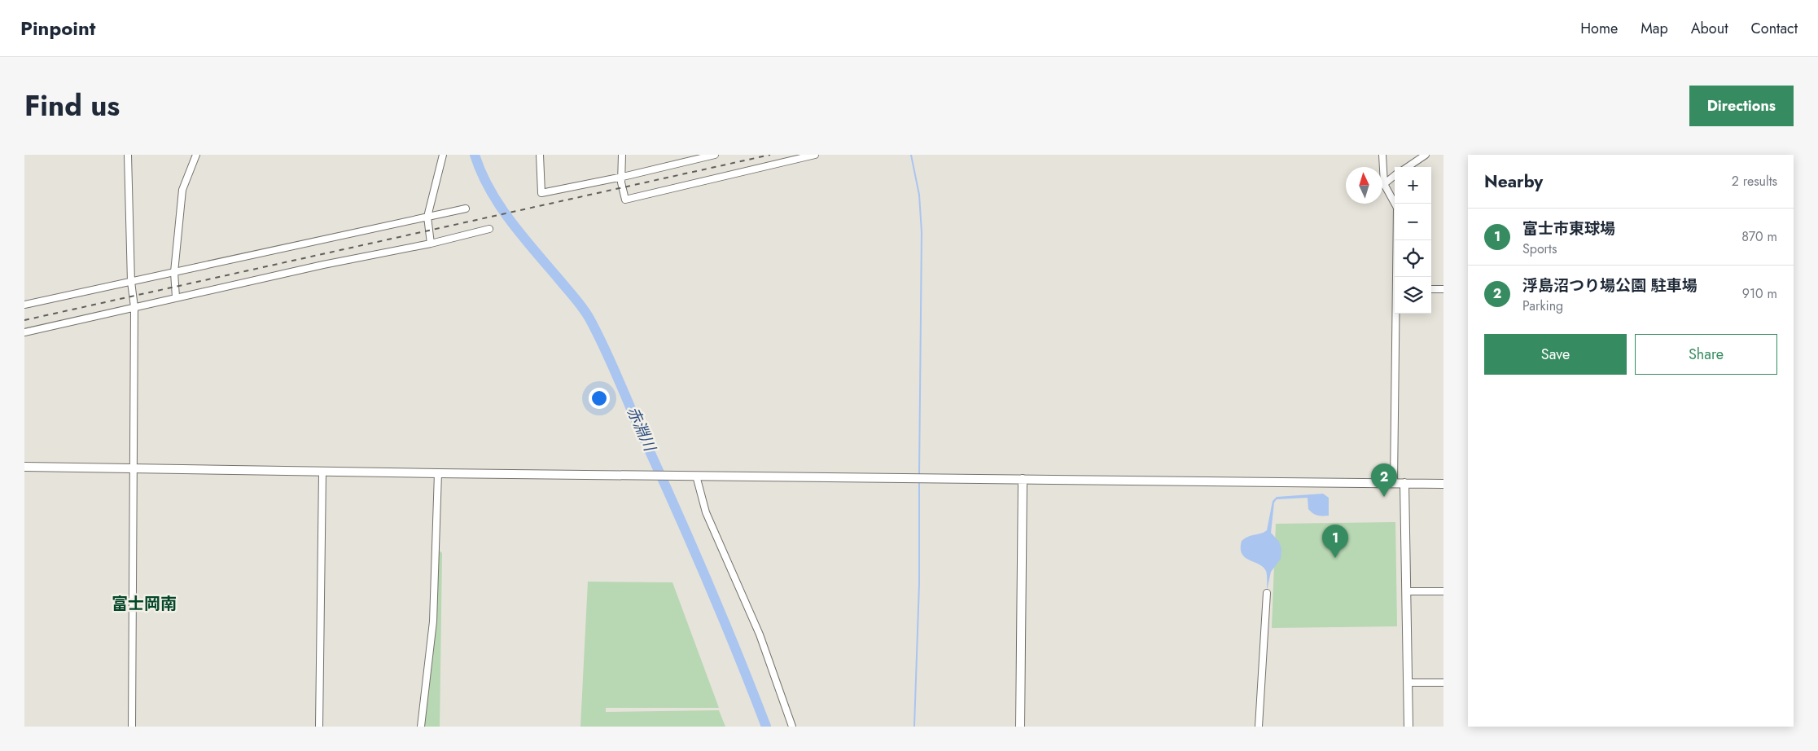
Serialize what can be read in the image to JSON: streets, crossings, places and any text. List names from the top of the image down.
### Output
{
  "districts": ["富士岡南"],
  "water": ["赤淵川"],
  "north": "top",
  "page": {
    "header": "Pinpoint",
    "nav": [
      "Home",
      "Map",
      "About",
      "Contact"
    ],
    "title": "Find us",
    "buttons": [
      "Directions",
      ["Save", "Share"]
    ],
    "heading": ["Nearby", "2 results"],
    "map_buttons": ["+", "−"],
    "list": [
      {
        "mark": "1",
        "name": "富士市東球場",
        "note": "Sports",
        "value": "870 m"
      },
      {
        "mark": "2",
        "name": "浮島沼つり場公園 駐車場",
        "note": "Parking",
        "value": "910 m"
      }
    ],
    "pins": ["2", "1"]
  }
}
